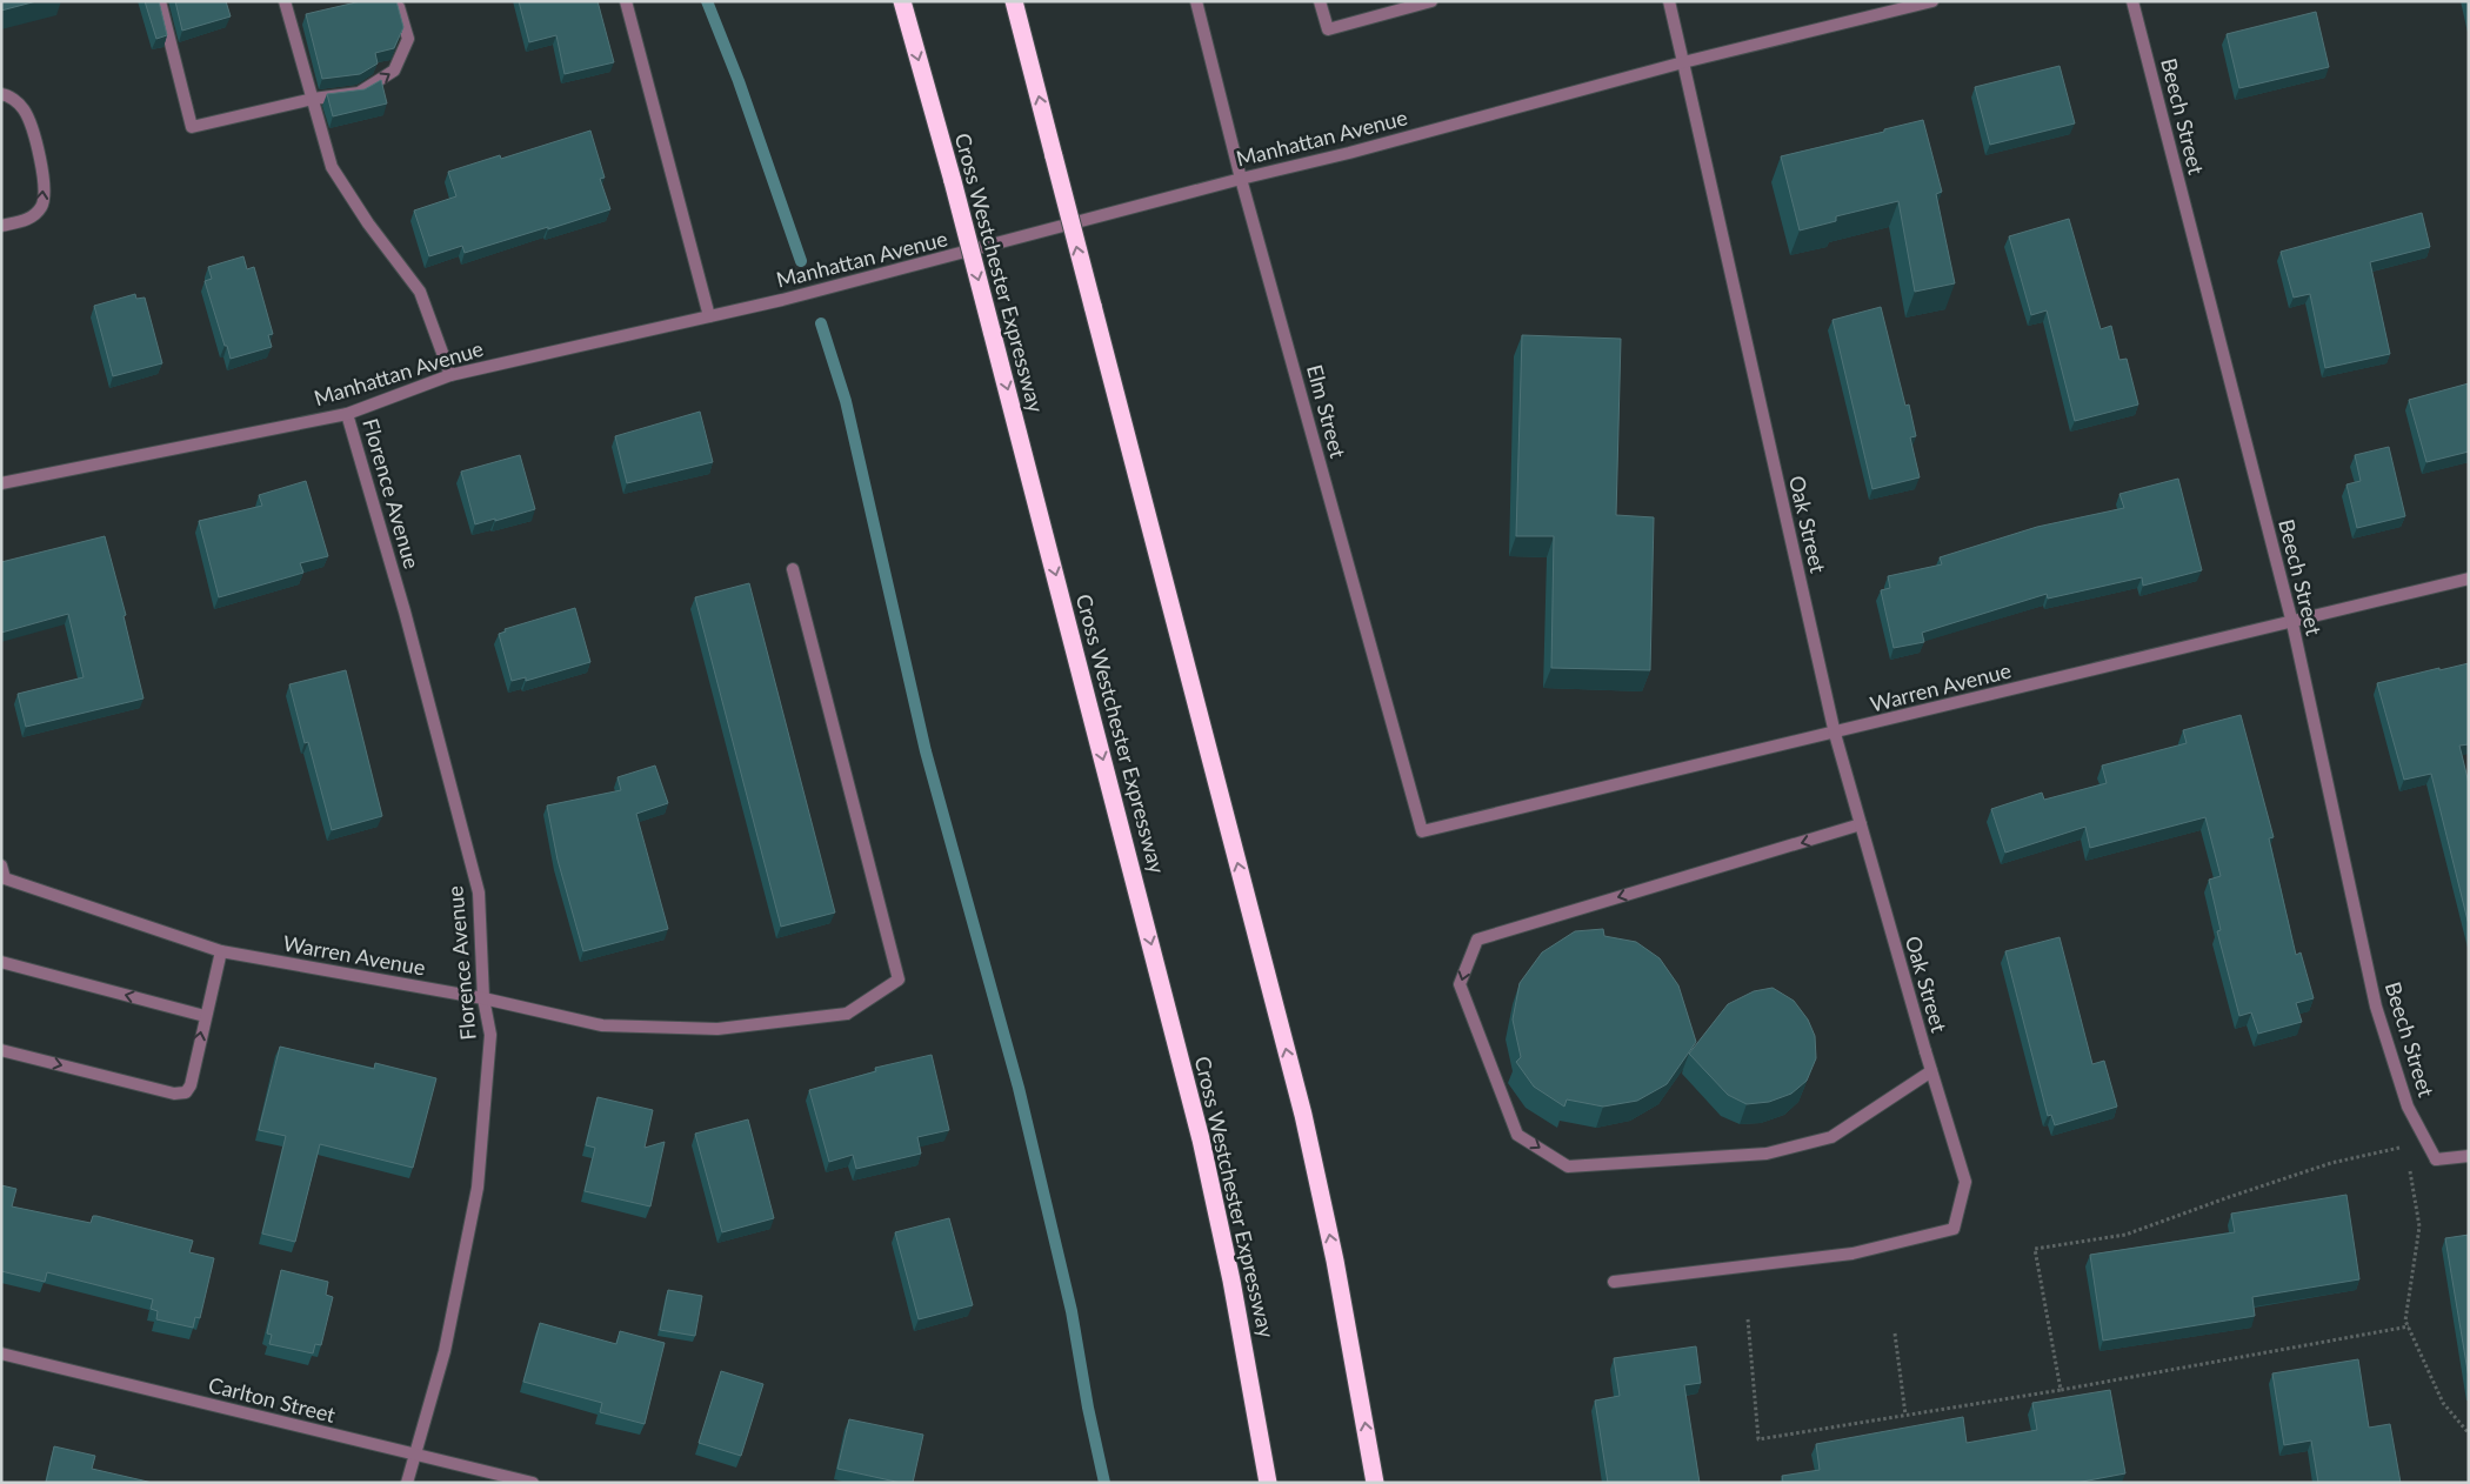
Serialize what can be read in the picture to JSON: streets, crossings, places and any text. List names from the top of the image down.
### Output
{
  "streets": {
    "highway": ["Cross Westchester Expressway"],
    "street": [
      "Beech Street",
      "Manhattan Avenue",
      "Elm Street",
      "Florence Avenue",
      "Oak Street",
      "Warren Avenue",
      "Carlton Street"
    ]
  },
  "crossings": [
    ["Beech Street", "Warren Avenue"],
    ["Manhattan Avenue", "Elm Street"],
    ["Manhattan Avenue", "Florence Avenue"],
    ["Manhattan Avenue", "Oak Street"],
    ["Elm Street", "Warren Avenue"],
    ["Florence Avenue", "Warren Avenue"],
    ["Florence Avenue", "Carlton Street"],
    ["Oak Street", "Warren Avenue"]
  ]
}
